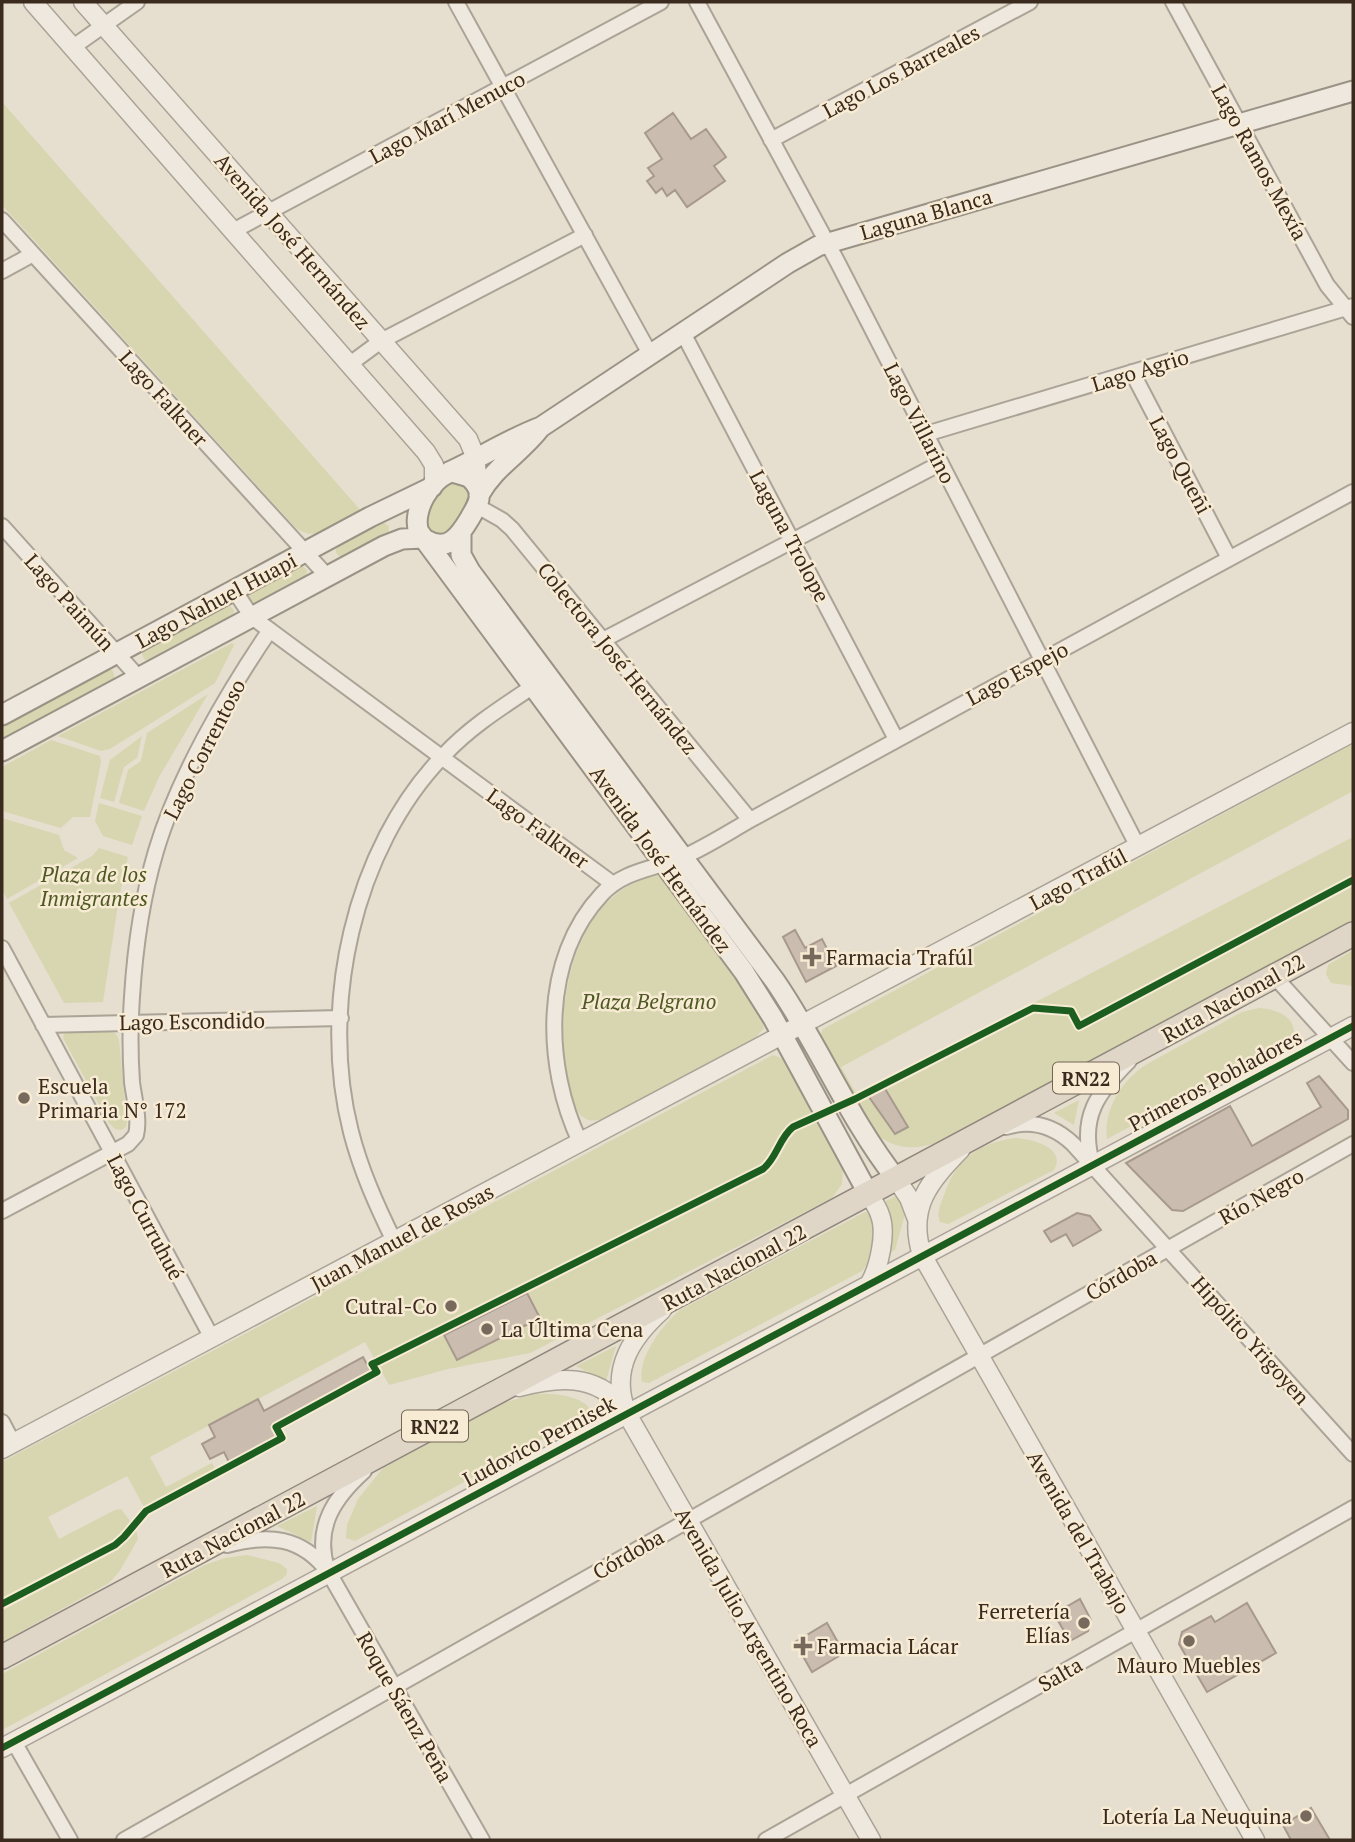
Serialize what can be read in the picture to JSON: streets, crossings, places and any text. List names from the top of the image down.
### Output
{
  "streets": {
    "highway": ["Ruta Nacional 22", "RN22"],
    "main road": ["Laguna Blanca", "Avenida José Hernández", "Lago Nahuel Huapi"],
    "street": [
      "Lago Los Barreales",
      "Lago Marí Menuco",
      "Lago Ramos Mexía",
      "Lago Agrio",
      "Lago Falkner",
      "Lago Villarino",
      "Lago Queñi",
      "Laguna Trolope",
      "Lago Paimún",
      "Colectora José Hernández",
      "Lago Espejo",
      "Lago Correntoso",
      "Lago Trafúl",
      "Lago Escondido",
      "Primeros Pobladores",
      "Río Negro",
      "Lago Curruhué",
      "Juan Manuel de Rosas",
      "Córdoba",
      "Hipólito Yrigoyen",
      "Ludovico Pernisek",
      "Avenida del Trabajo",
      "Avenida Julio Argentino Roca",
      "Salta",
      "Roque Sáenz Peña"
    ]
  },
  "crossings": [
    ["Lago Los Barreales", "Lago Villarino"],
    ["Lago Marí Menuco", "Avenida José Hernández"],
    ["Lago Ramos Mexía", "Laguna Blanca"],
    ["Lago Ramos Mexía", "Lago Agrio"],
    ["Laguna Blanca", "Avenida José Hernández"],
    ["Laguna Blanca", "Lago Villarino"],
    ["Laguna Blanca", "Laguna Trolope"],
    ["Laguna Blanca", "Lago Nahuel Huapi"],
    ["Laguna Blanca", "Colectora José Hernández"],
    ["Avenida José Hernández", "Lago Nahuel Huapi"],
    ["Avenida José Hernández", "Colectora José Hernández"],
    ["Avenida José Hernández", "Lago Espejo"],
    ["Avenida José Hernández", "Lago Trafúl"],
    ["Avenida José Hernández", "Ruta Nacional 22"],
    ["Avenida José Hernández", "Juan Manuel de Rosas"],
    ["Avenida José Hernández", "Avenida del Trabajo"],
    ["Lago Agrio", "Lago Villarino"],
    ["Lago Agrio", "Lago Queñi"],
    ["Lago Falkner", "Lago Nahuel Huapi"],
    ["Lago Falkner", "Lago Espejo"],
    ["Lago Falkner", "Lago Correntoso"],
    ["Lago Villarino", "Lago Espejo"],
    ["Lago Villarino", "Lago Trafúl"],
    ["Lago Queñi", "Lago Espejo"],
    ["Laguna Trolope", "Lago Espejo"],
    ["Lago Nahuel Huapi", "Lago Paimún"],
    ["Lago Nahuel Huapi", "Colectora José Hernández"],
    ["Colectora José Hernández", "Lago Espejo"],
    ["Lago Correntoso", "Lago Escondido"],
    ["Lago Correntoso", "Lago Curruhué"],
    ["Lago Trafúl", "Juan Manuel de Rosas"],
    ["Ruta Nacional 22", "Hipólito Yrigoyen"],
    ["Ruta Nacional 22", "Avenida del Trabajo"],
    ["Ruta Nacional 22", "Avenida Julio Argentino Roca"],
    ["Lago Escondido", "Lago Curruhué"],
    ["Primeros Pobladores", "Hipólito Yrigoyen"],
    ["Primeros Pobladores", "Ludovico Pernisek"],
    ["Río Negro", "Córdoba"],
    ["Río Negro", "Hipólito Yrigoyen"],
    ["Lago Curruhué", "Juan Manuel de Rosas"],
    ["Córdoba", "Hipólito Yrigoyen"],
    ["Córdoba", "Avenida del Trabajo"],
    ["Córdoba", "Avenida Julio Argentino Roca"],
    ["Córdoba", "Roque Sáenz Peña"],
    ["Hipólito Yrigoyen", "Ludovico Pernisek"],
    ["Hipólito Yrigoyen", "Avenida del Trabajo"],
    ["Ludovico Pernisek", "Avenida del Trabajo"],
    ["Ludovico Pernisek", "Avenida Julio Argentino Roca"],
    ["Ludovico Pernisek", "Roque Sáenz Peña"],
    ["Avenida del Trabajo", "Salta"],
    ["Avenida Julio Argentino Roca", "Salta"]
  ],
  "parks": ["Plaza de los Inmigrantes", "Plaza Belgrano"],
  "places": {
    "health": ["Farmacia Trafúl", "Farmacia Lácar"],
    "other": [
      "Escuela Primaria N° 172",
      "Cutral-Co",
      "La Última Cena",
      "Ferretería Elías",
      "Mauro Muebles",
      "Lotería La Neuquina"
    ]
  }
}
